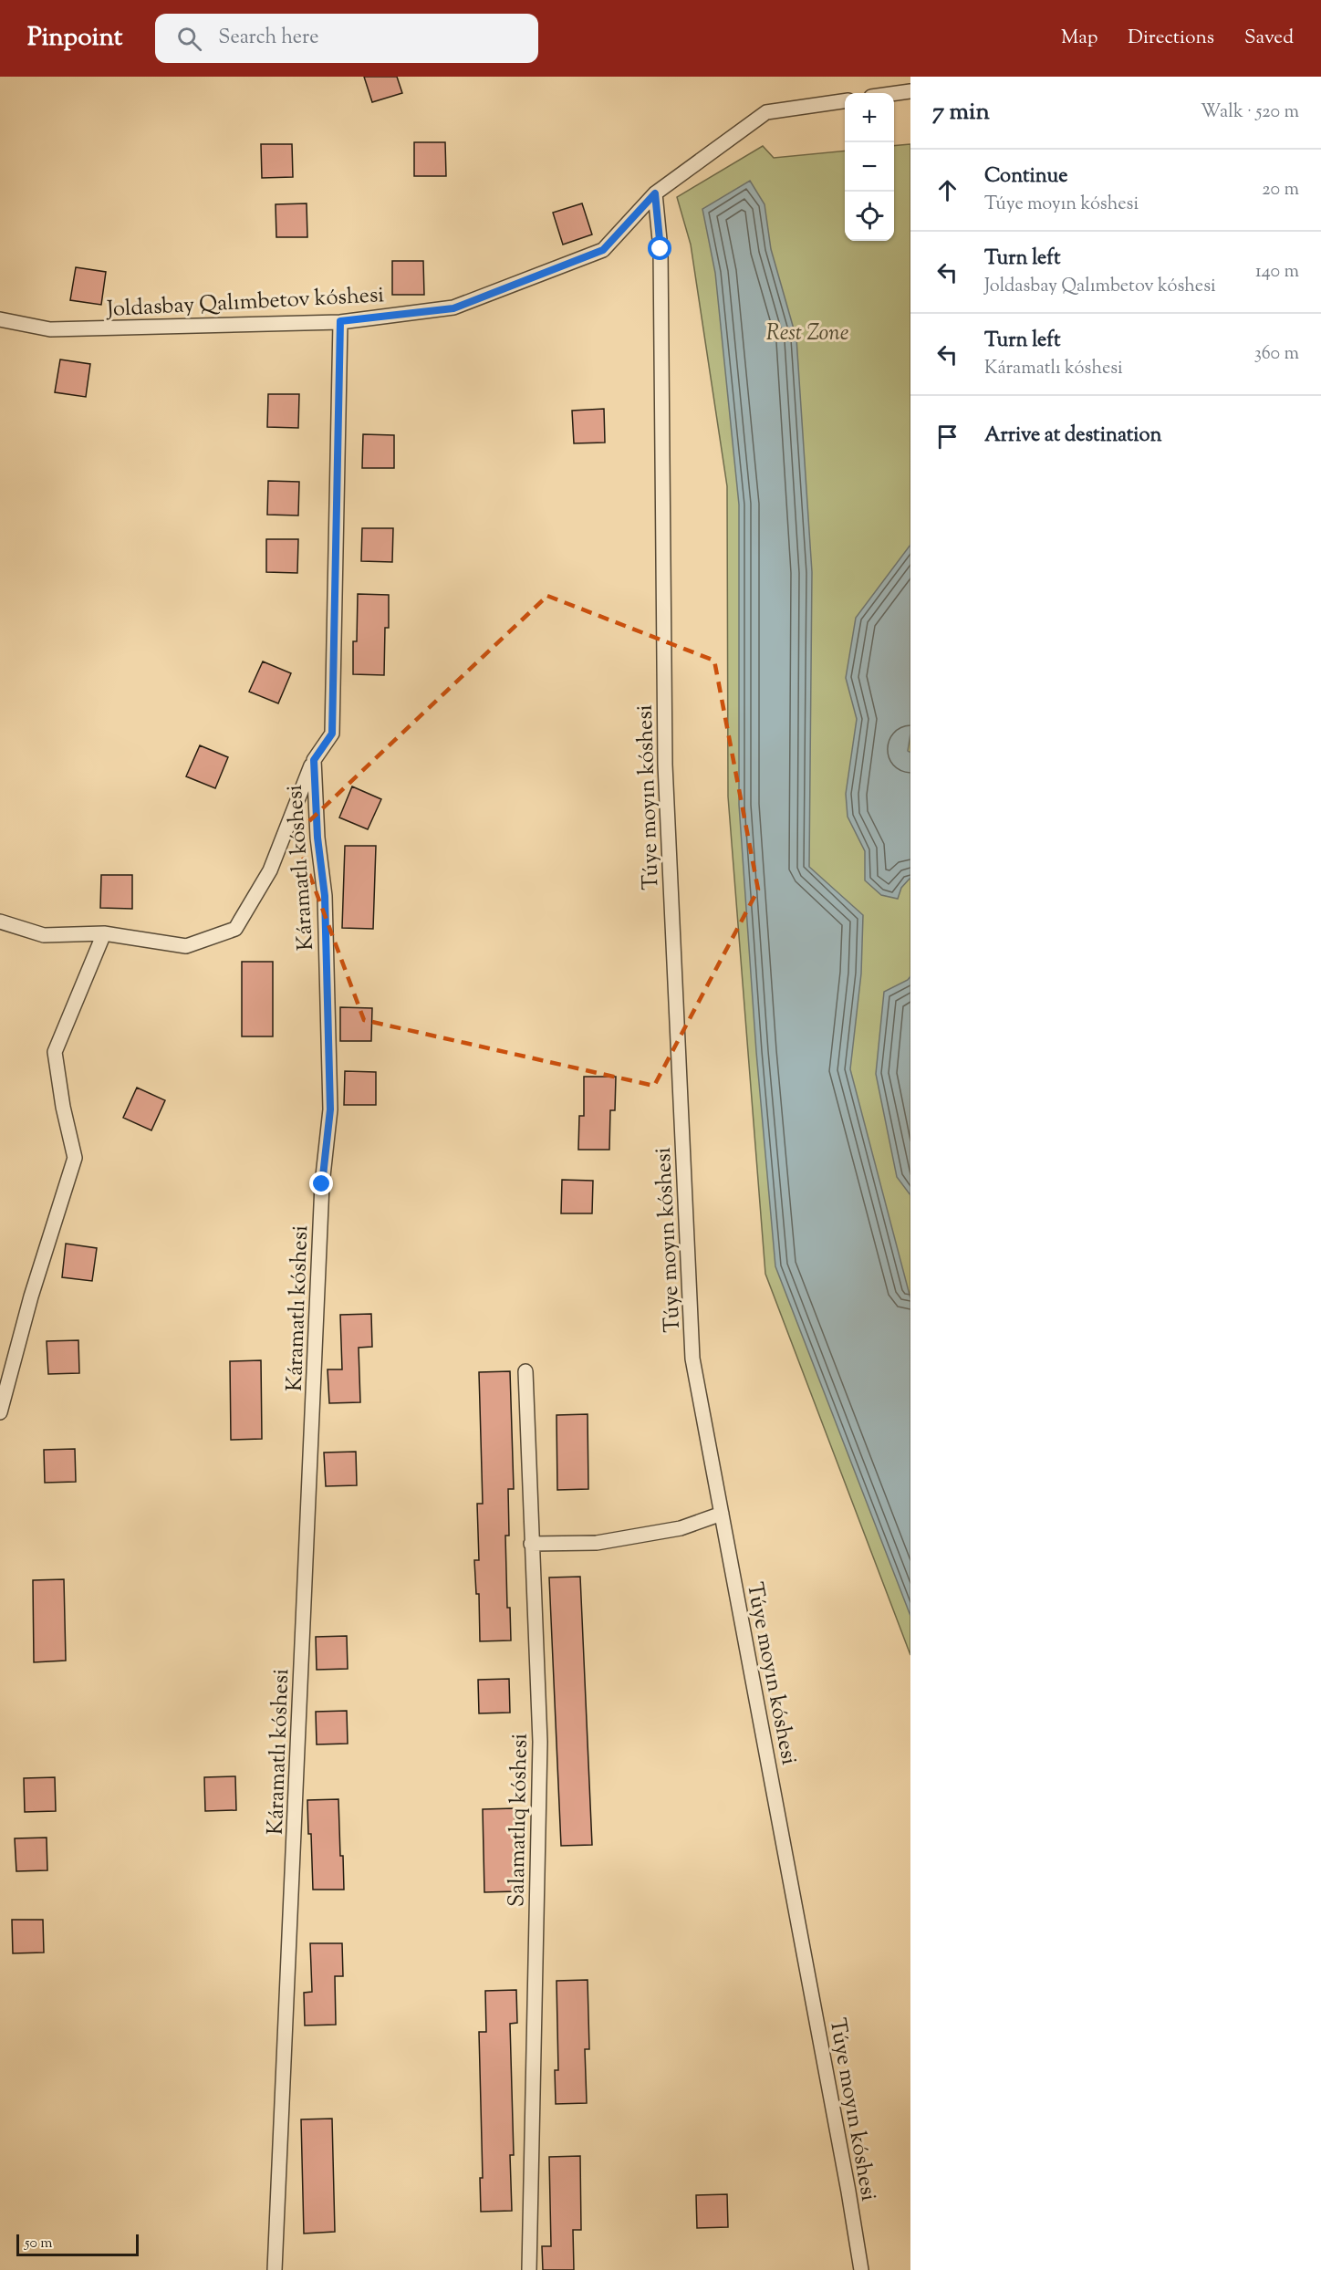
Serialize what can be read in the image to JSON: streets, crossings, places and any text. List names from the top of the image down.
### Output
{
  "streets": {
    "street": [
      "Joldasbay Qalımbetov kóshesi",
      "Túye moyın kóshesi",
      "Káramatlı kóshesi",
      "Salamatlıq kóshesi"
    ]
  },
  "crossings": [
    ["Joldasbay Qalımbetov kóshesi", "Túye moyın kóshesi"],
    ["Joldasbay Qalımbetov kóshesi", "Káramatlı kóshesi"]
  ],
  "parks": ["Rest Zone"],
  "scale_bar": "50 m",
  "page": {
    "header": "Pinpoint",
    "search": "Search here",
    "nav": ["Map", "Directions", "Saved"],
    "heading": ["7 min", "Walk · 520 m"],
    "map_buttons": ["+", "−"],
    "list": [
      ["Continue", "Túye moyın kóshesi", "20 m"],
      ["Turn left", "Joldasbay Qalımbetov kóshesi", "140 m"],
      ["Turn left", "Káramatlı kóshesi", "360 m"],
      "Arrive at destination"
    ],
    "scale": "50 m"
  }
}
